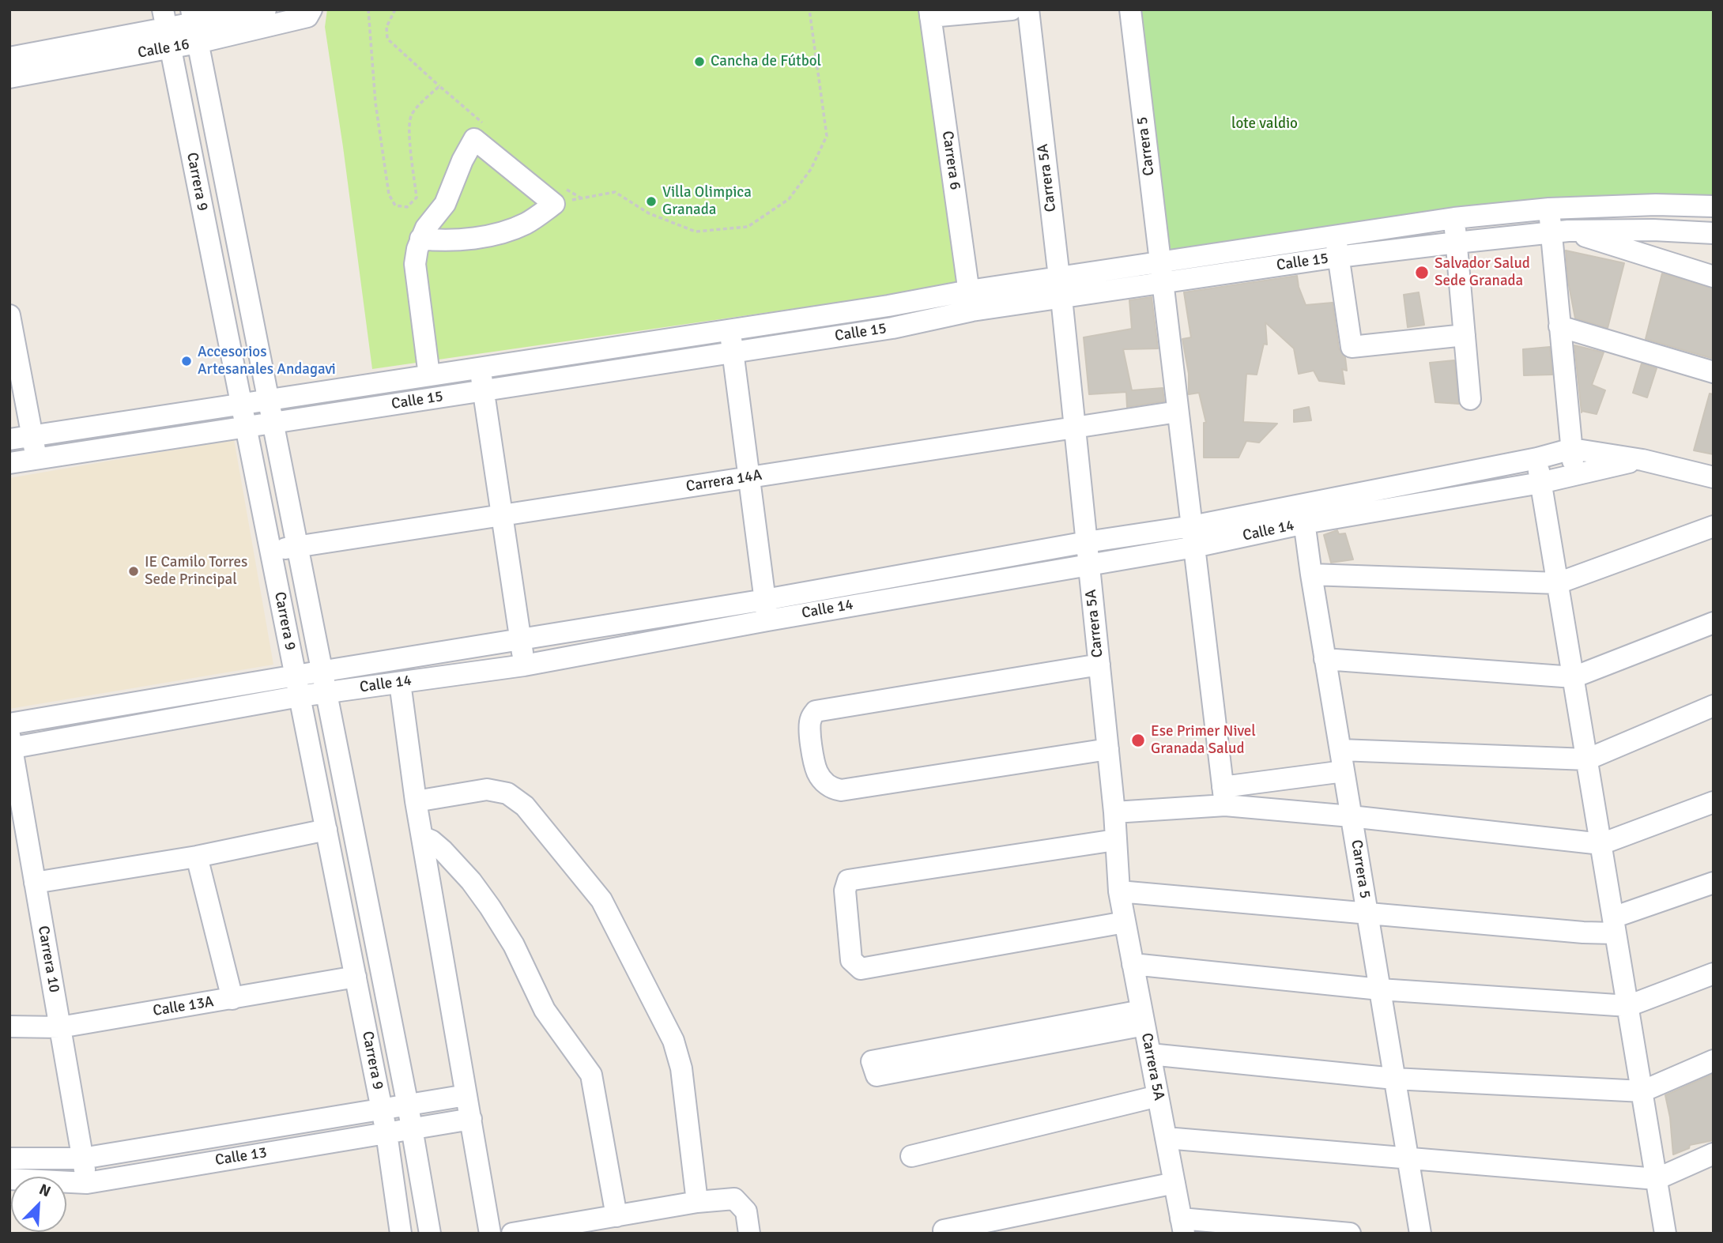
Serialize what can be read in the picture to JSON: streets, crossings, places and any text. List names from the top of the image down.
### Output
{
  "streets": {
    "street": [
      "Calle 16",
      "Carrera 5",
      "Carrera 6",
      "Carrera 5A",
      "Carrera 9",
      "Calle 15",
      "Carrera 14A",
      "Calle 14",
      "Carrera 10",
      "Calle 13A",
      "Calle 13"
    ]
  },
  "crossings": [
    ["Calle 16", "Carrera 9"],
    ["Carrera 5", "Calle 15"],
    ["Carrera 5", "Carrera 14A"],
    ["Carrera 5", "Calle 14"],
    ["Carrera 6", "Calle 15"],
    ["Carrera 5A", "Calle 15"],
    ["Carrera 5A", "Carrera 14A"],
    ["Carrera 5A", "Calle 14"],
    ["Carrera 9", "Calle 15"],
    ["Carrera 9", "Carrera 14A"],
    ["Carrera 9", "Calle 14"],
    ["Carrera 9", "Calle 13A"],
    ["Carrera 9", "Calle 13"],
    ["Calle 14", "Carrera 10"],
    ["Carrera 10", "Calle 13A"],
    ["Carrera 10", "Calle 13"]
  ],
  "parks": ["lote valdio"],
  "places": [
    "Cancha de Fútbol",
    "Villa Olimpica Granada",
    "Salvador Salud Sede Granada",
    "Accesorios Artesanales Andagavi",
    "IE Camilo Torres Sede Principal",
    "Ese Primer Nivel Granada Salud"
  ],
  "north": "top right"
}
